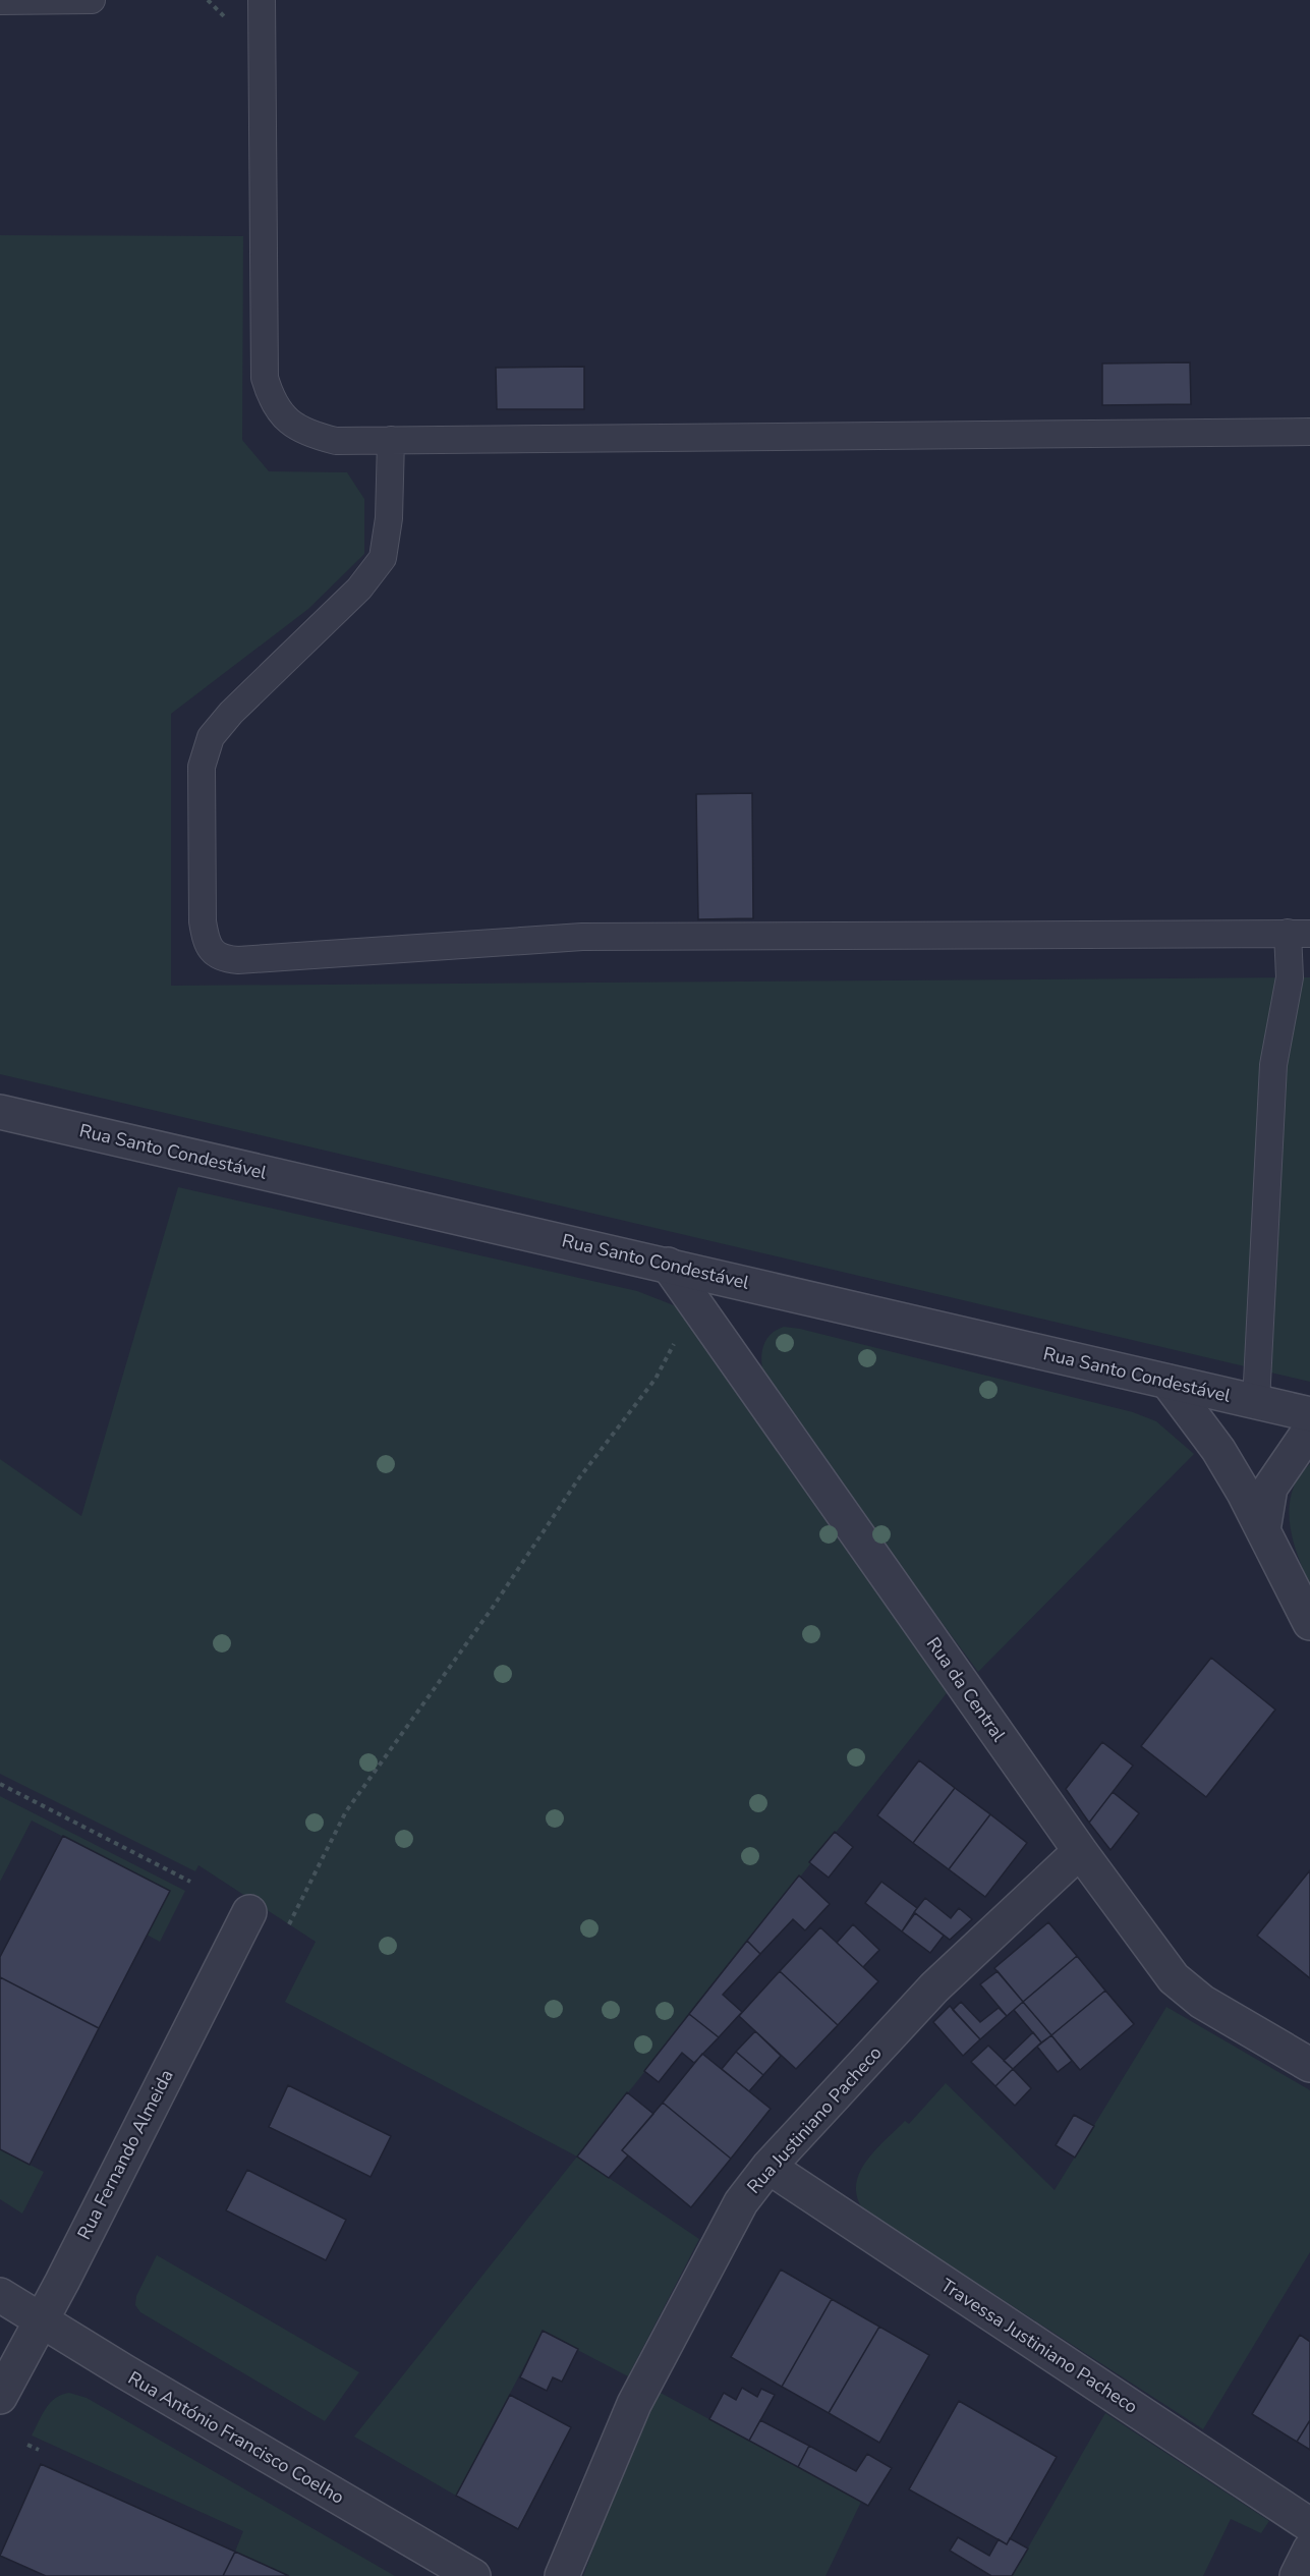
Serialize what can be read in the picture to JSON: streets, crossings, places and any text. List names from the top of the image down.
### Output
{
  "streets": {
    "street": [
      "Rua Santo Condestável",
      "Rua da Central",
      "Rua Justiniano Pacheco",
      "Rua Fernando Almeida",
      "Travessa Justiniano Pacheco",
      "Rua António Francisco Coelho"
    ]
  },
  "crossings": [
    ["Rua Santo Condestável", "Rua da Central"],
    ["Rua da Central", "Rua Justiniano Pacheco"],
    ["Rua Justiniano Pacheco", "Travessa Justiniano Pacheco"],
    ["Rua Fernando Almeida", "Rua António Francisco Coelho"]
  ]
}
